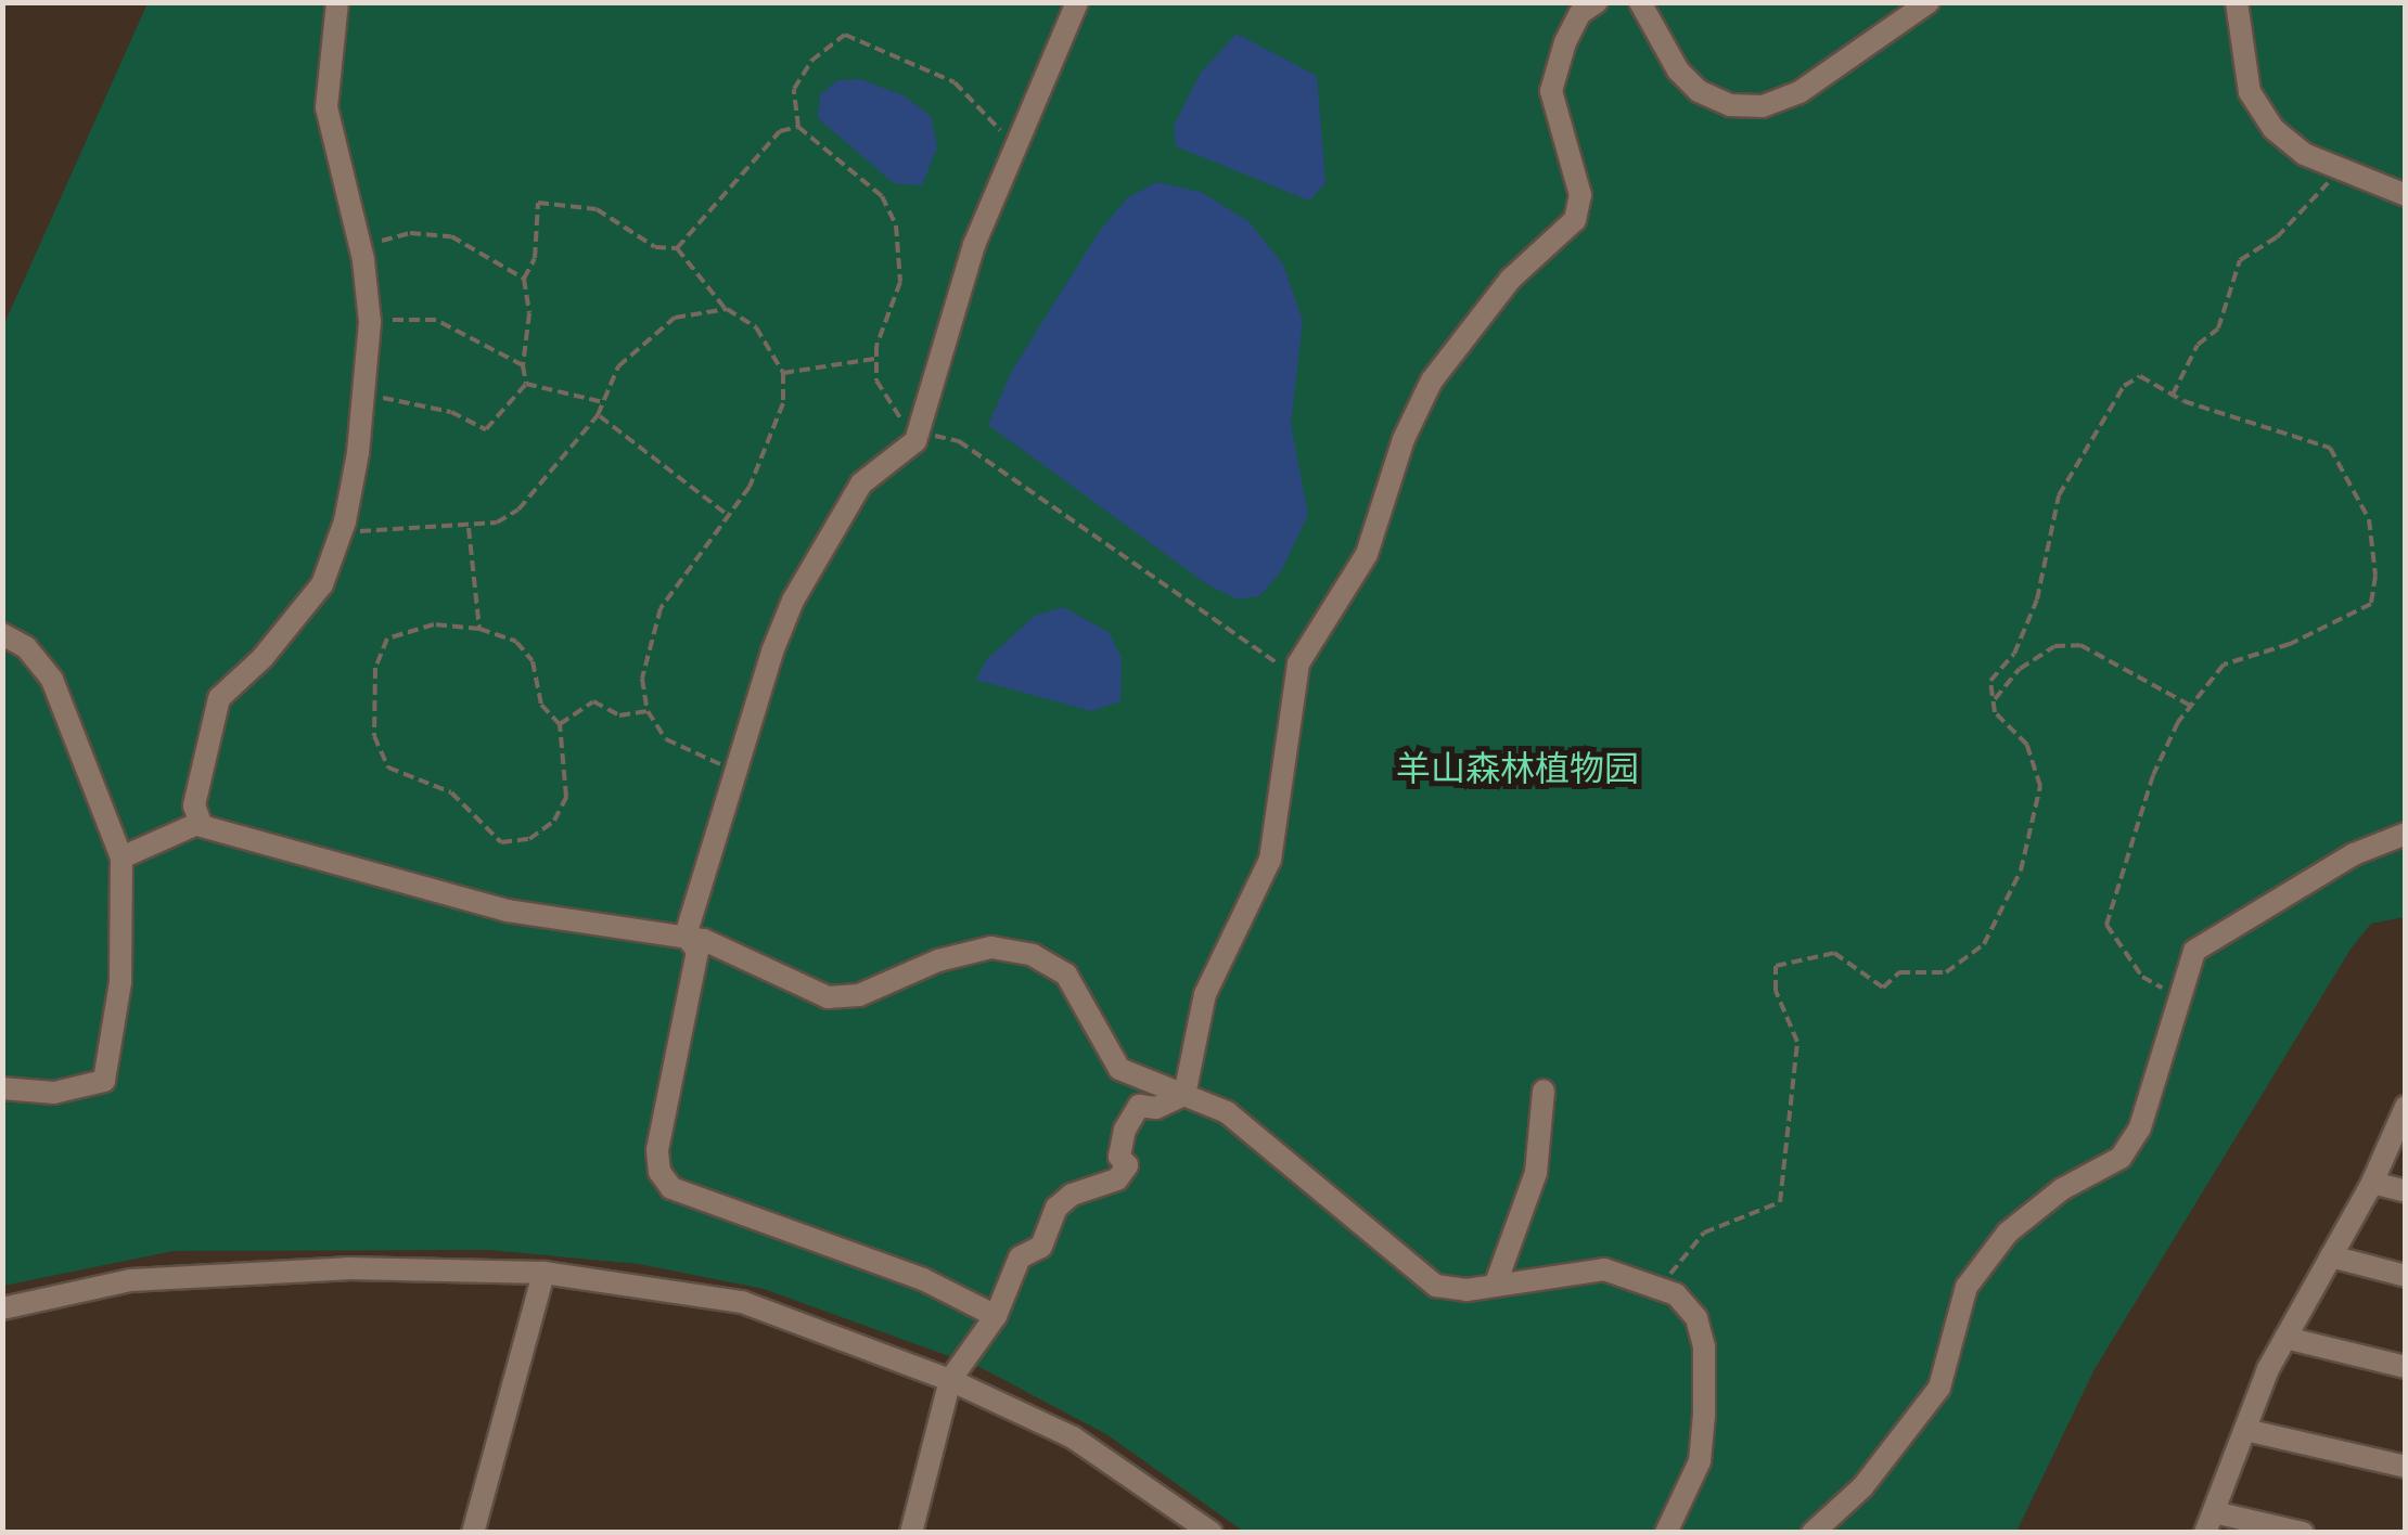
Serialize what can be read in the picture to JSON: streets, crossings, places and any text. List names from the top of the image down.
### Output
{
  "parks": ["羊山森林植物园"]
}
